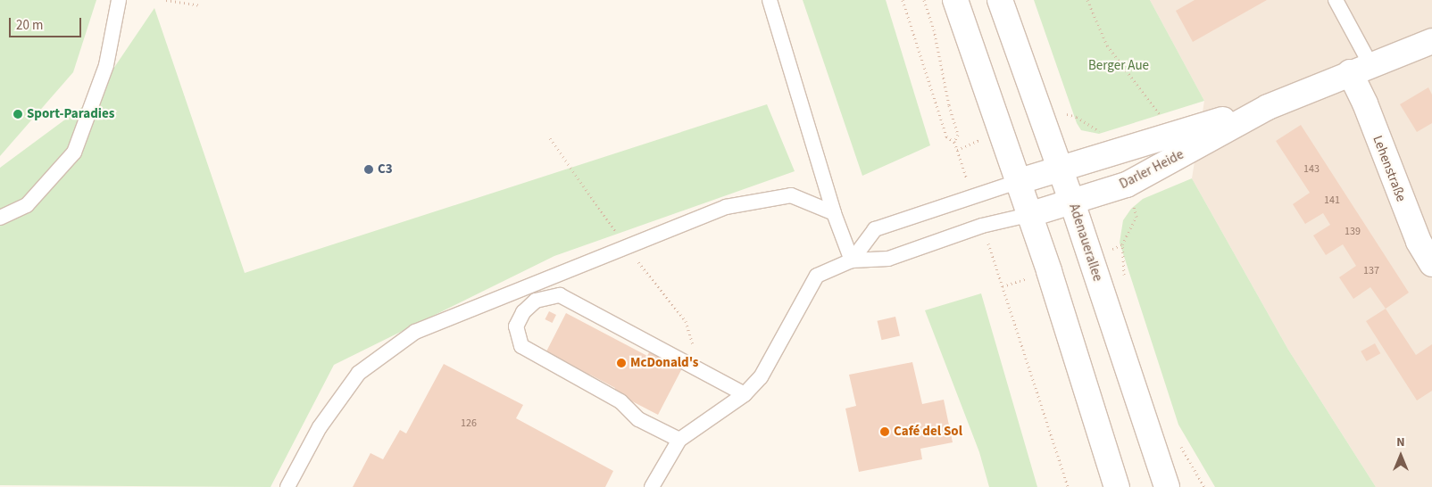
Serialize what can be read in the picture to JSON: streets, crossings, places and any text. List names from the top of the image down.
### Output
{
  "streets": {
    "main road": ["Lehenstraße", "Darler Heide", "Adenauerallee"]
  },
  "crossings": [
    ["Lehenstraße", "Darler Heide"],
    ["Darler Heide", "Adenauerallee"]
  ],
  "parks": ["Berger Aue"],
  "places": [
    "Sport-Paradies",
    "C3",
    "McDonald's",
    "Café del Sol"
  ],
  "house_numbers": [
    "143",
    "141",
    "139",
    "137",
    "126"
  ],
  "scale_bar": "20 m",
  "north": "top"
}
